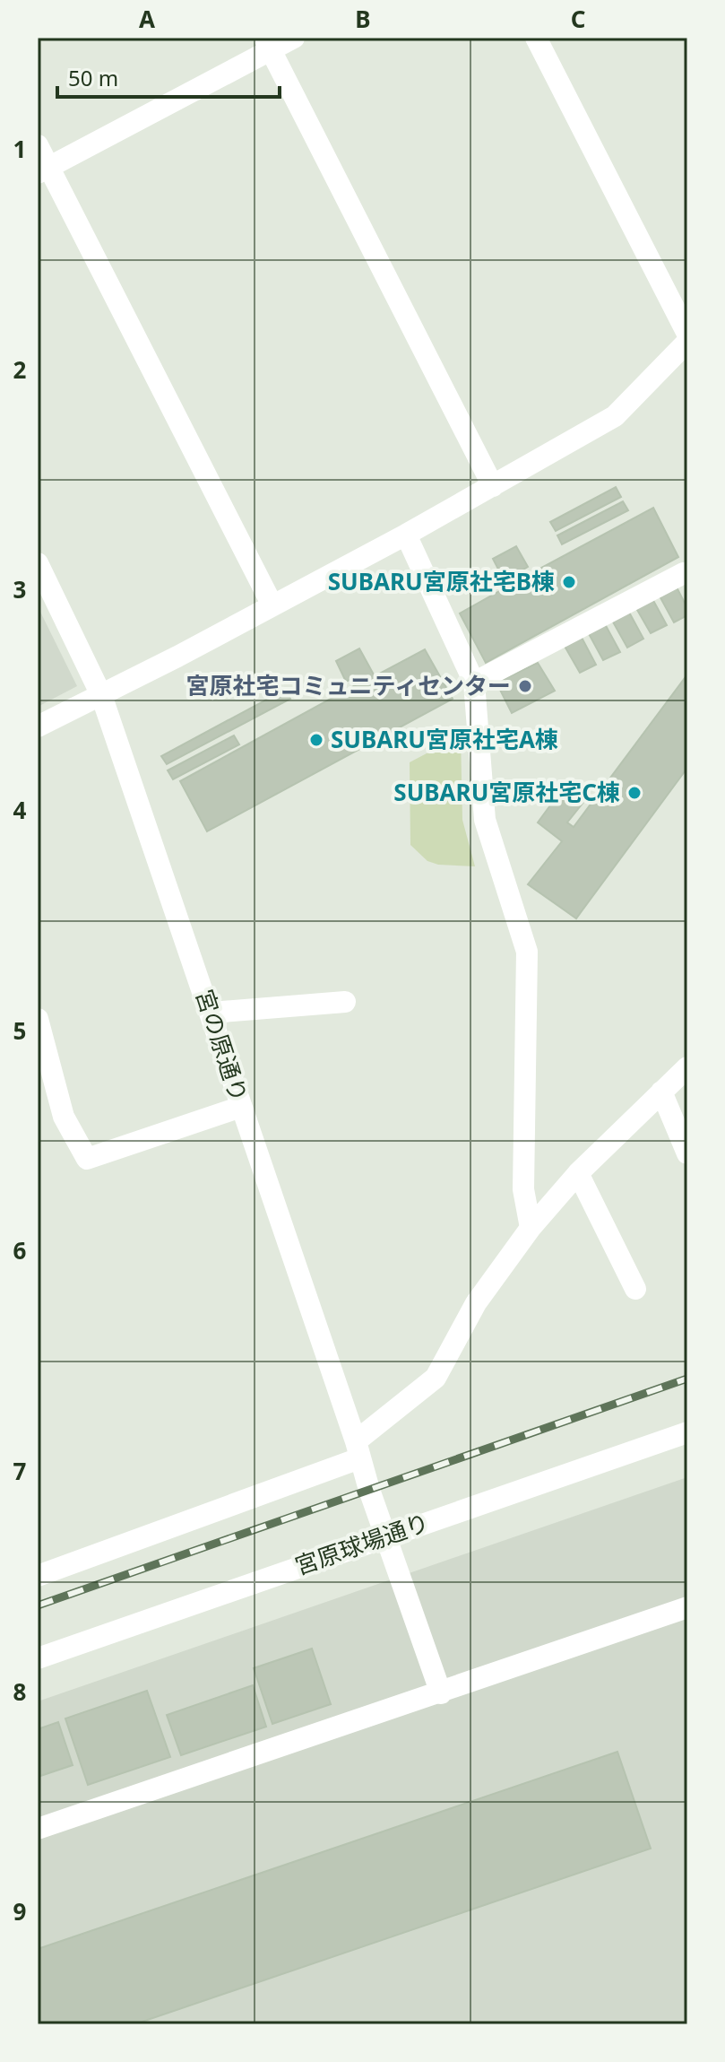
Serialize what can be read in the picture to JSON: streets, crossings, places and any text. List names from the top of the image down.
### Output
{
  "streets": {
    "street": ["宮の原通り", "宮原球場通り"]
  },
  "crossings": [
    ["宮の原通り", "宮原球場通り"]
  ],
  "places": [
    "SUBARU宮原社宅B棟",
    "宮原社宅コミュニティセンター",
    "SUBARU宮原社宅A棟",
    "SUBARU宮原社宅C棟"
  ],
  "scale_bar": "50 m",
  "grid": {
    "columns": ["A", "B", "C"],
    "rows": [
      "1",
      "2",
      "3",
      "4",
      "5",
      "6",
      "7",
      "8",
      "9"
    ]
  }
}
